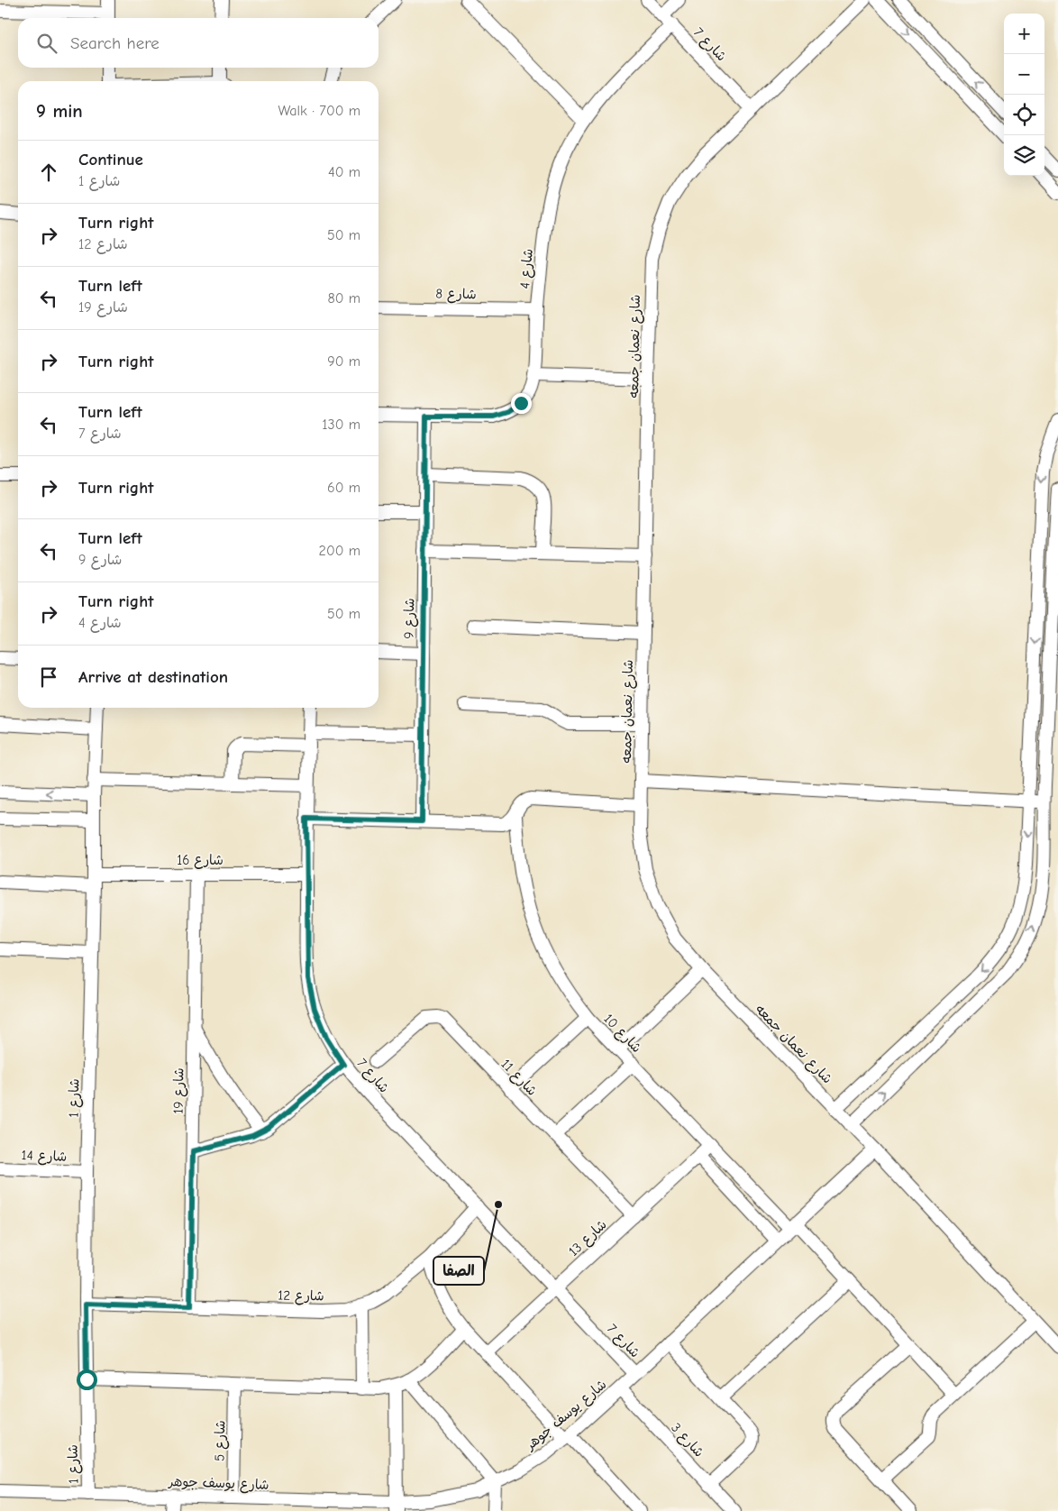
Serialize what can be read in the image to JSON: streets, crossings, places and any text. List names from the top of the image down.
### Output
{
  "streets": {
    "street": [
      "شارع 7",
      "شارع 4",
      "شارع 8",
      "شارع نعمان جمعه",
      "شارع 9",
      "شارع 16",
      "شارع 10",
      "شارع 11",
      "شارع 19",
      "شارع 1",
      "شارع 14",
      "شارع 13",
      "شارع 12",
      "شارع يوسف جوهر",
      "شارع 3",
      "شارع 5"
    ]
  },
  "crossings": [
    ["شارع 7", "شارع 4"],
    ["شارع 7", "شارع نعمان جمعه"],
    ["شارع 7", "شارع 16"],
    ["شارع 7", "شارع 13"],
    ["شارع 7", "شارع 12"],
    ["شارع 7", "شارع يوسف جوهر"],
    ["شارع 4", "شارع 8"],
    ["شارع 4", "شارع 9"],
    ["شارع نعمان جمعه", "شارع يوسف جوهر"],
    ["شارع 16", "شارع 19"],
    ["شارع 16", "شارع 1"],
    ["شارع 10", "شارع 13"],
    ["شارع 10", "شارع يوسف جوهر"],
    ["شارع 11", "شارع 13"],
    ["شارع 19", "شارع 12"],
    ["شارع 1", "شارع 14"],
    ["شارع 1", "شارع 12"],
    ["شارع 1", "شارع يوسف جوهر"],
    ["شارع يوسف جوهر", "شارع 3"],
    ["شارع يوسف جوهر", "شارع 5"]
  ],
  "places": ["الصفا"],
  "page": {
    "map_buttons": ["+", "−"],
    "search": "Search here",
    "heading": ["9 min", "Walk · 700 m"],
    "list": [
      ["Continue", "شارع 1", "40 m"],
      ["Turn right", "شارع 12", "50 m"],
      ["Turn left", "شارع 19", "80 m"],
      ["Turn right", "90 m"],
      ["Turn left", "شارع 7", "130 m"],
      ["Turn right", "60 m"],
      ["Turn left", "شارع 9", "200 m"],
      ["Turn right", "شارع 4", "50 m"],
      "Arrive at destination"
    ]
  }
}
